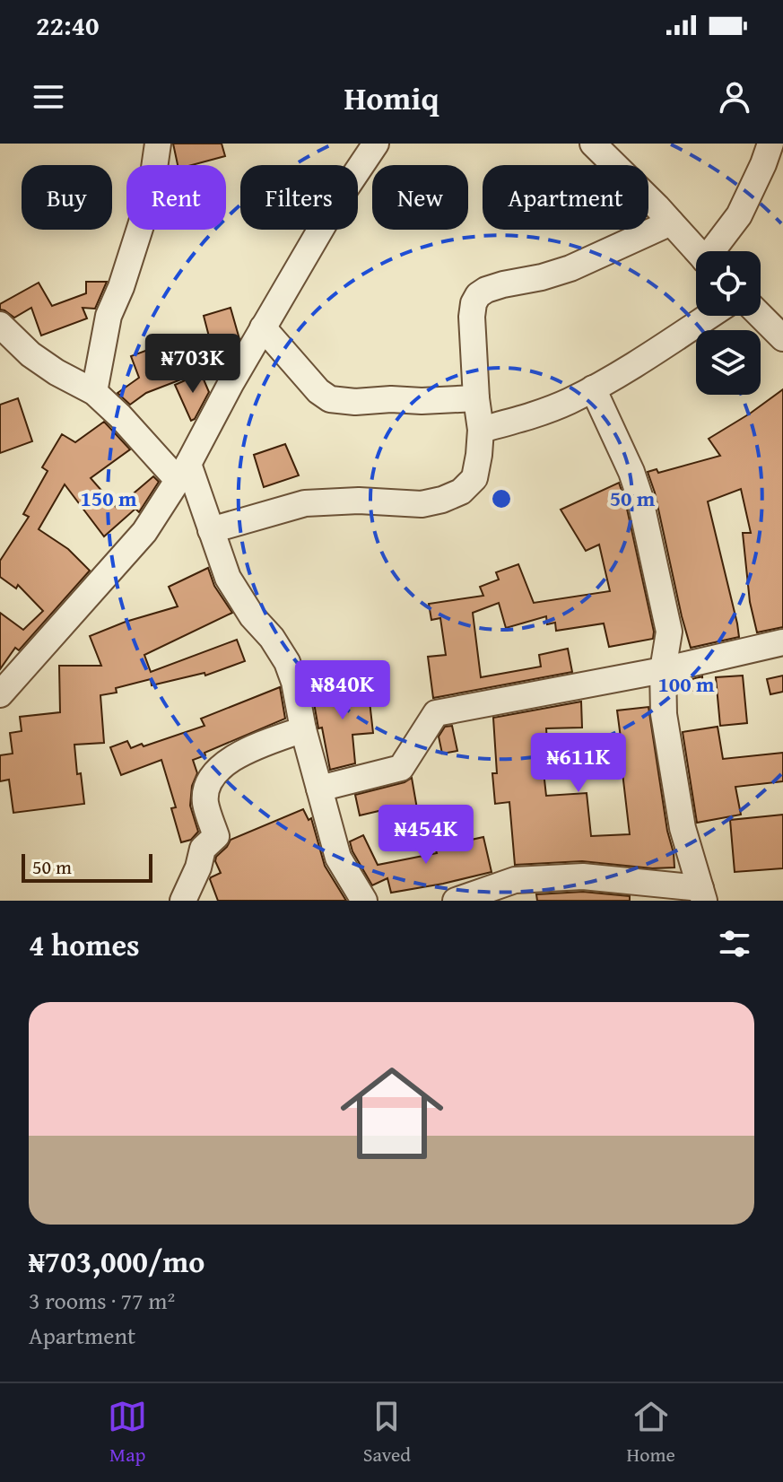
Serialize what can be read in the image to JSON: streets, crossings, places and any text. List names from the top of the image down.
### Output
{
  "scale_bar": "50 m",
  "page": {
    "status": "22:40",
    "header": "Homiq",
    "chip": [
      "Buy",
      "Rent",
      "Filters",
      "New",
      "Apartment"
    ],
    "price": [
      "₦703K",
      "₦840K",
      "₦611K",
      "₦454K"
    ],
    "scale": "50 m",
    "heading": "4 homes",
    "list": [
      {
        "name": "₦703,000/mo",
        "note": "3 rooms · 77 m² · Apartment"
      }
    ],
    "tabs": ["Map", "Saved", "Home"]
  },
  "rings": ["50 m", "150 m", "100 m"]
}
